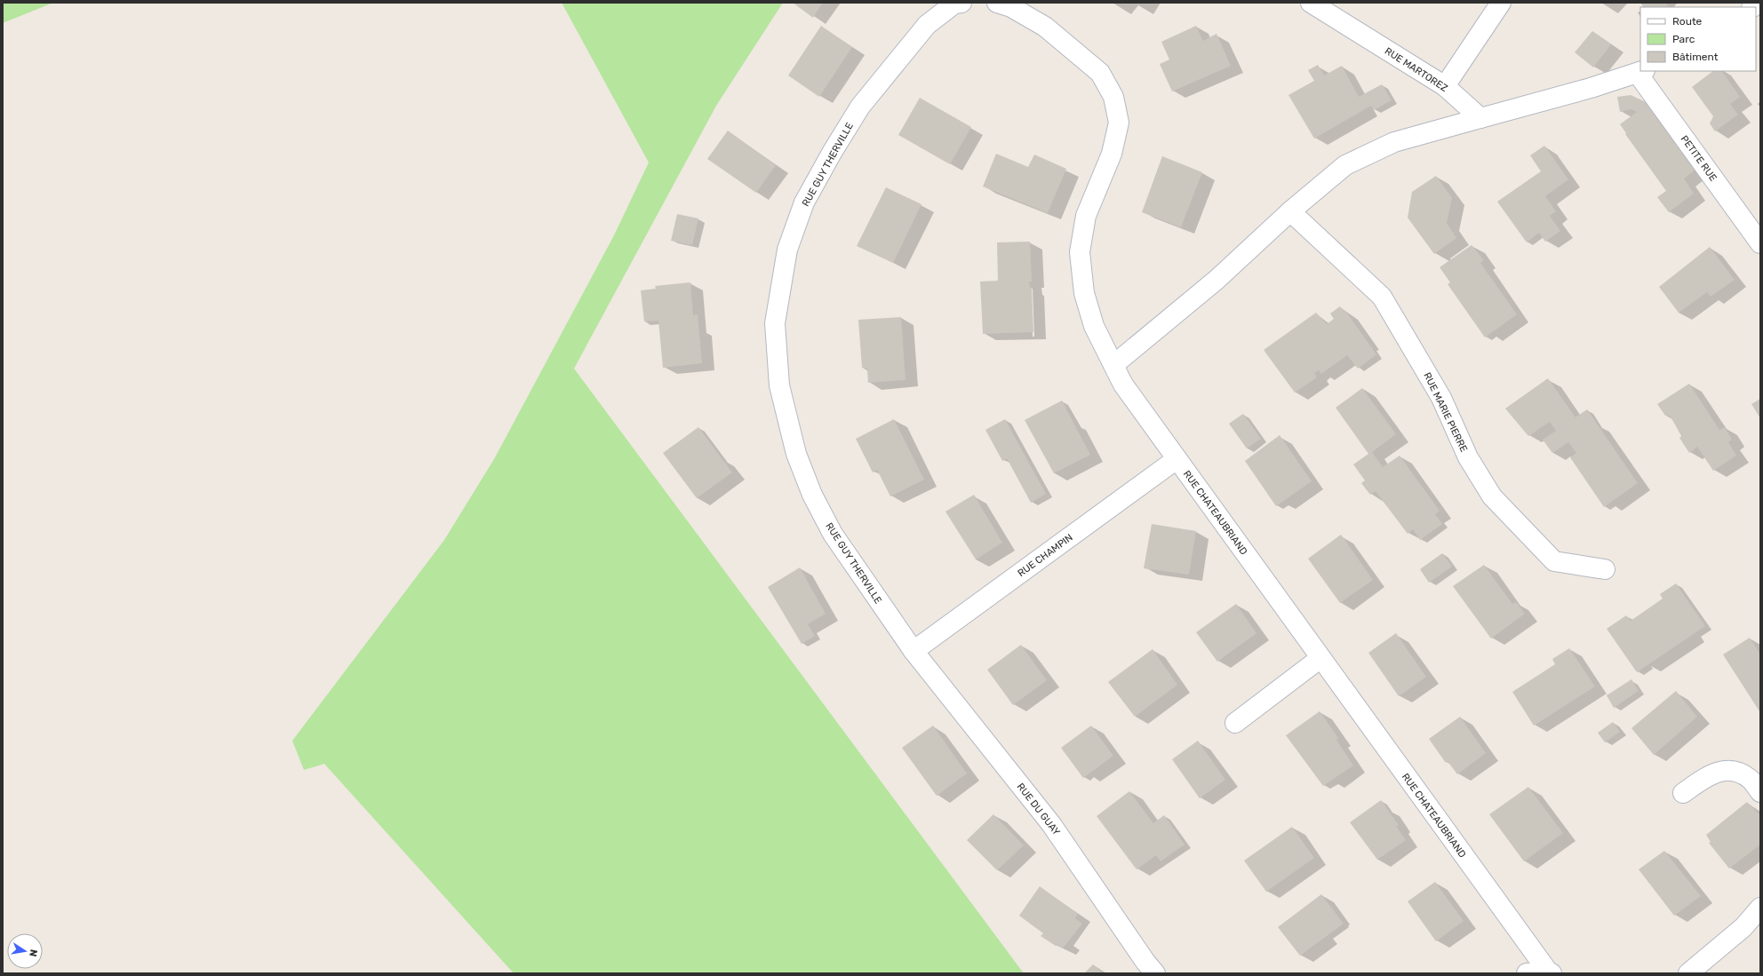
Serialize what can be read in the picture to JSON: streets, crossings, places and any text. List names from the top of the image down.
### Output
{
  "streets": {
    "street": [
      "RUE MARTOREZ",
      "PETITE RUE",
      "RUE GUY THERVILLE",
      "RUE MARIE PIERRE",
      "RUE CHATEAUBRIAND",
      "RUE CHAMPIN",
      "RUE DU GUAY"
    ]
  },
  "crossings": [
    ["RUE GUY THERVILLE", "RUE CHAMPIN"],
    ["RUE GUY THERVILLE", "RUE DU GUAY"],
    ["RUE CHATEAUBRIAND", "RUE CHAMPIN"],
    ["RUE CHAMPIN", "RUE DU GUAY"]
  ],
  "legend": ["Route", "Parc", "Bâtiment"],
  "north": "right"
}
